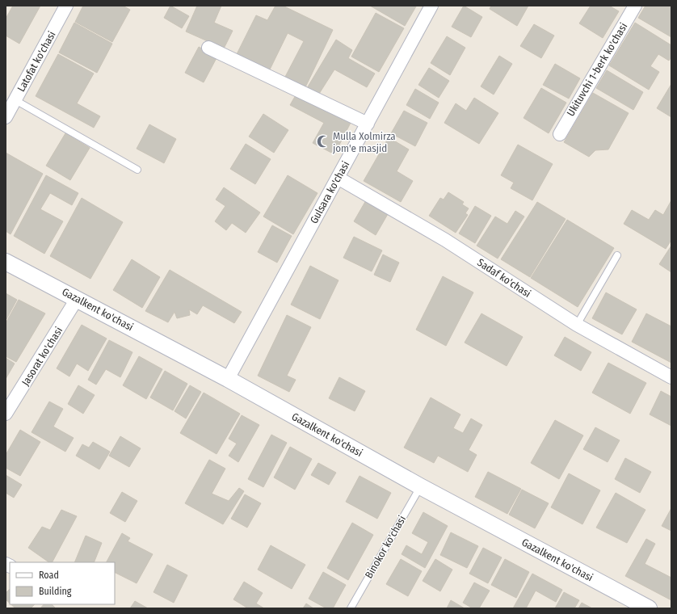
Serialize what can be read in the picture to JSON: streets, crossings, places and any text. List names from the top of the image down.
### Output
{
  "streets": {
    "street": [
      "Latofat ko'chasi",
      "Ukituvchi 1-berk ko'chasi",
      "Gulsara ko'chasi",
      "Sadaf ko'chasi",
      "Gazalkent ko'chasi",
      "Jasorat ko'chasi"
    ],
    "lane": ["Binokor ko'chasi"]
  },
  "crossings": [
    ["Gulsara ko'chasi", "Sadaf ko'chasi"],
    ["Gulsara ko'chasi", "Gazalkent ko'chasi"],
    ["Gazalkent ko'chasi", "Jasorat ko'chasi"],
    ["Gazalkent ko'chasi", "Binokor ko'chasi"]
  ],
  "places": {
    "mosque": ["Mulla Xolmirza jom'e masjid"]
  },
  "legend": ["Road", "Building"]
}
